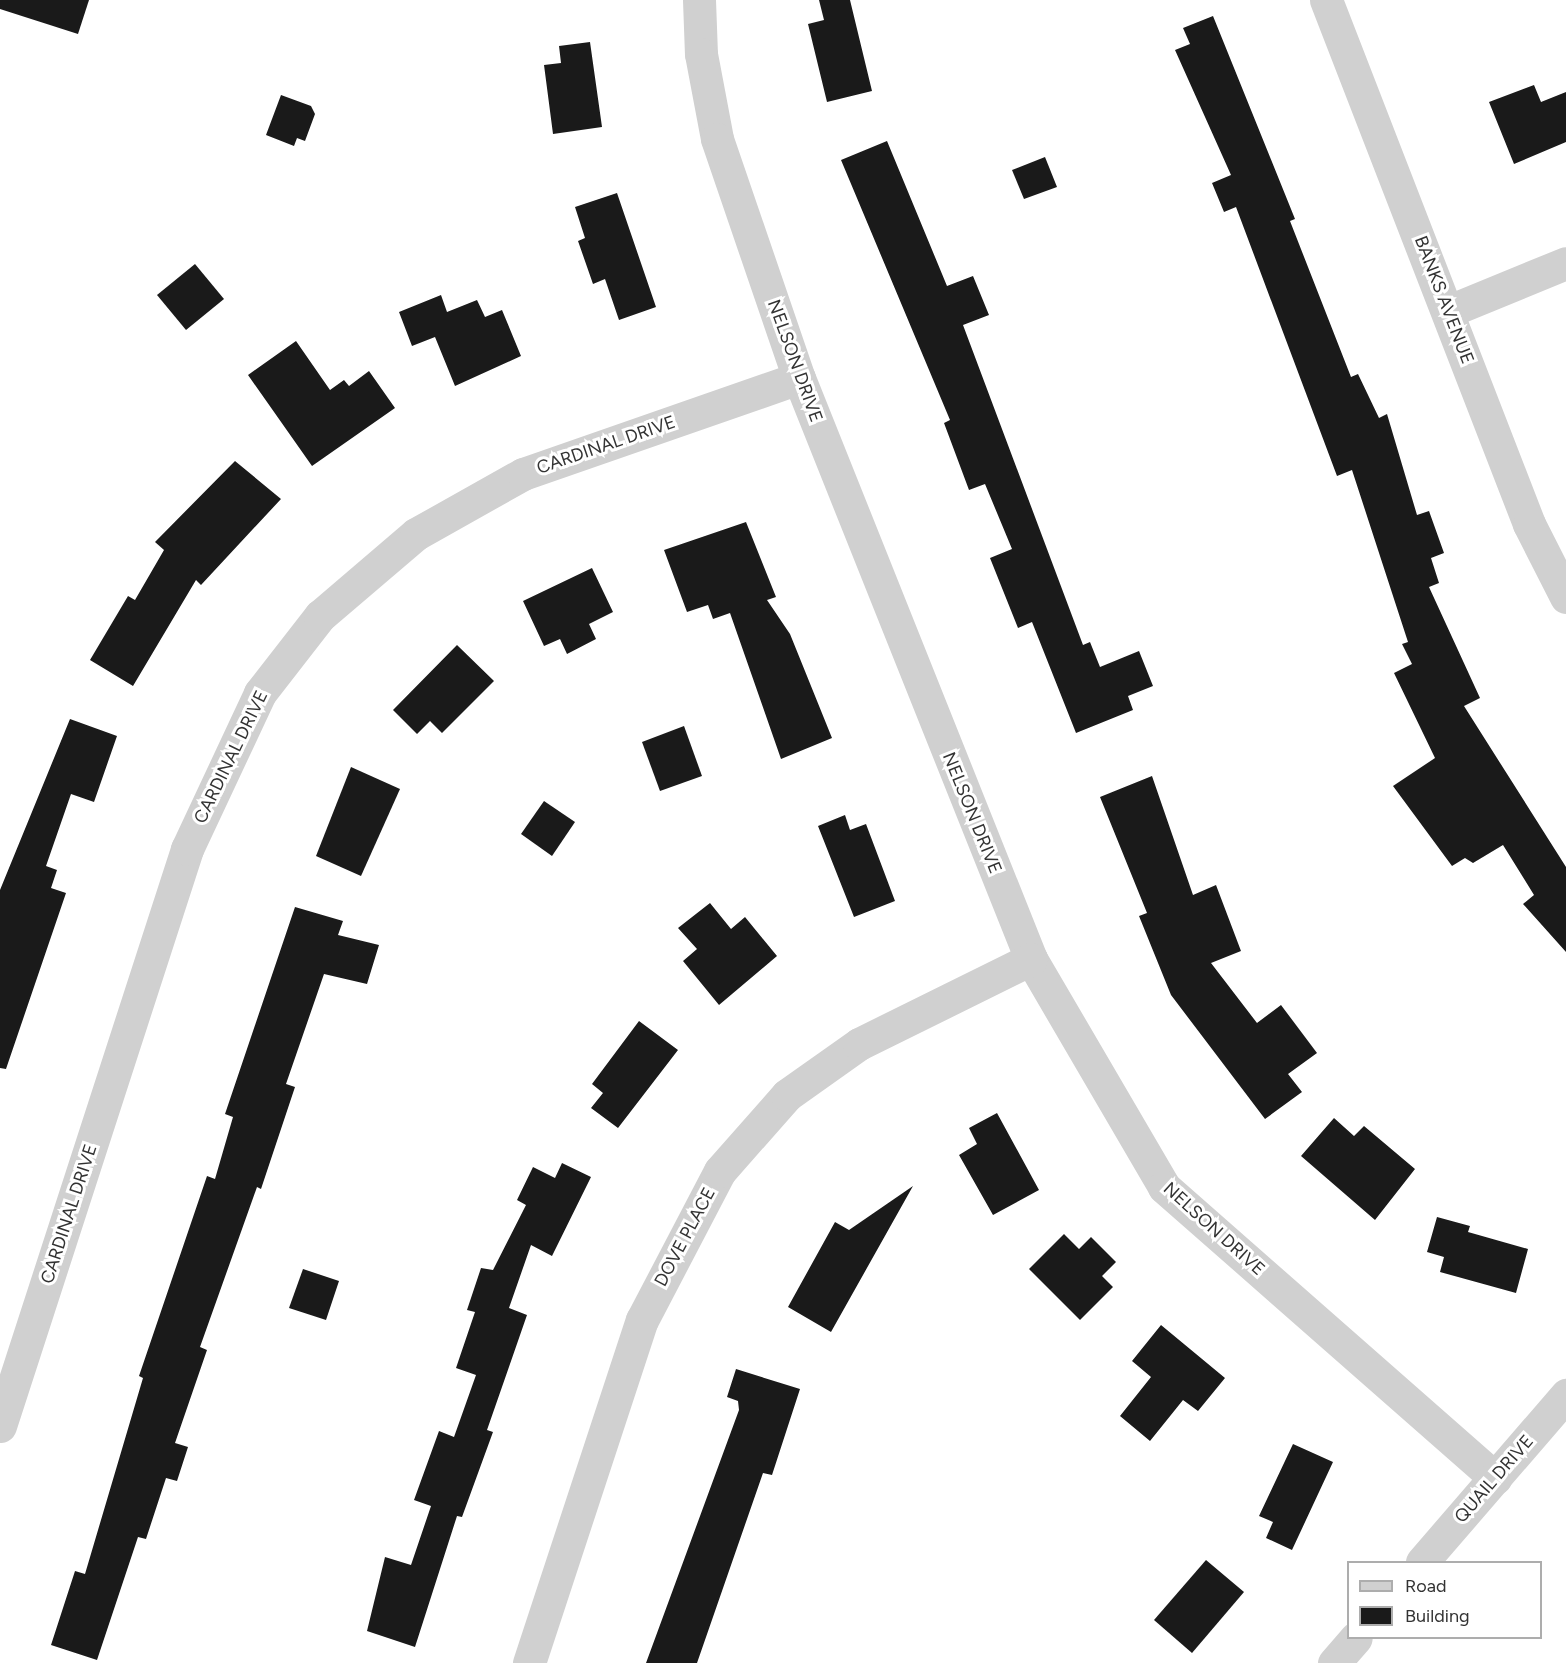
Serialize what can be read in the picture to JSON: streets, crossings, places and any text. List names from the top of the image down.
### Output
{
  "streets": {
    "street": [
      "BANKS AVENUE",
      "NELSON DRIVE",
      "CARDINAL DRIVE",
      "DOVE PLACE",
      "QUAIL DRIVE"
    ]
  },
  "crossings": [
    ["NELSON DRIVE", "CARDINAL DRIVE"],
    ["NELSON DRIVE", "DOVE PLACE"],
    ["NELSON DRIVE", "QUAIL DRIVE"]
  ],
  "legend": ["Road", "Building"]
}
